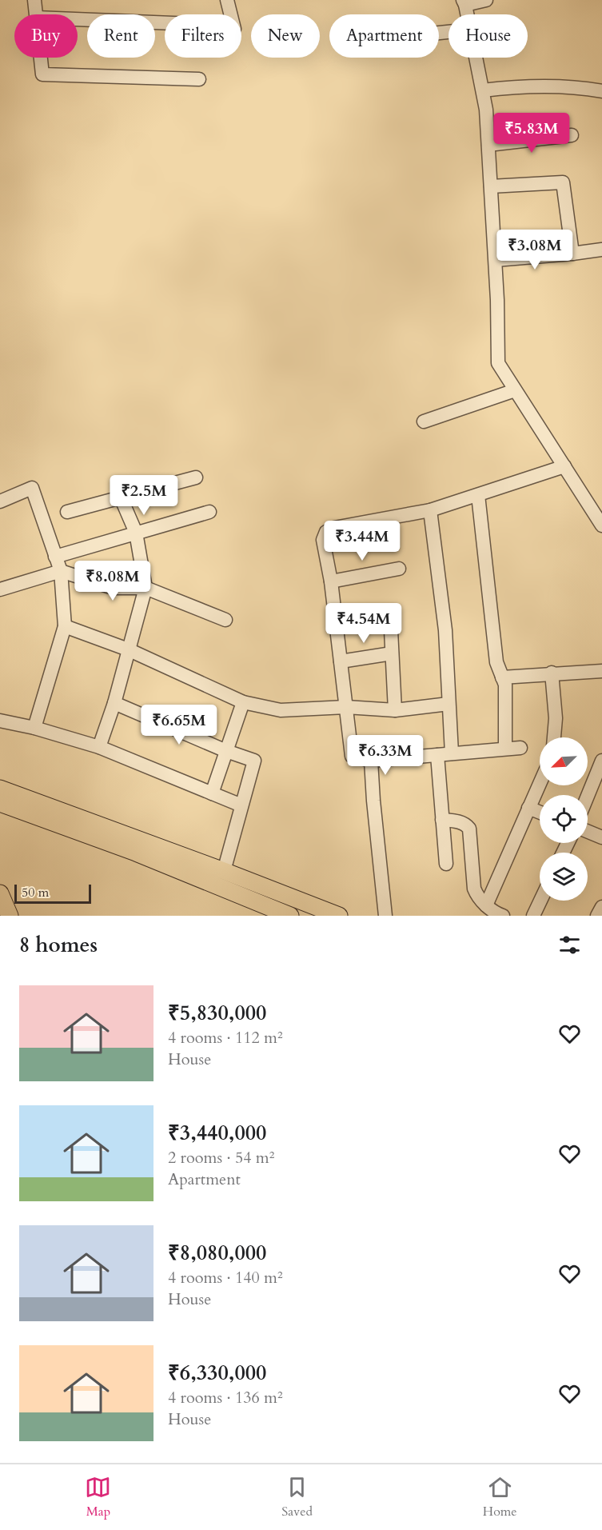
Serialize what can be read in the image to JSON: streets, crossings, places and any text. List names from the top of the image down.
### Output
{
  "scale_bar": "50 m",
  "north": "bottom left",
  "page": {
    "chip": [
      "Buy",
      "Rent",
      "Filters",
      "New",
      "Apartment",
      "House"
    ],
    "price": [
      "₹5.83M",
      "₹3.08M",
      "₹2.5M",
      "₹3.44M",
      "₹8.08M",
      "₹4.54M",
      "₹6.65M",
      "₹6.33M"
    ],
    "scale": "50 m",
    "heading": "8 homes",
    "list": [
      {
        "name": "₹5,830,000",
        "note": "4 rooms · 112 m² · House"
      },
      {
        "name": "₹3,440,000",
        "note": "2 rooms · 54 m² · Apartment"
      },
      {
        "name": "₹8,080,000",
        "note": "4 rooms · 140 m² · House"
      },
      {
        "name": "₹6,330,000",
        "note": "4 rooms · 136 m² · House"
      }
    ],
    "tabs": ["Map", "Saved", "Home"]
  }
}
